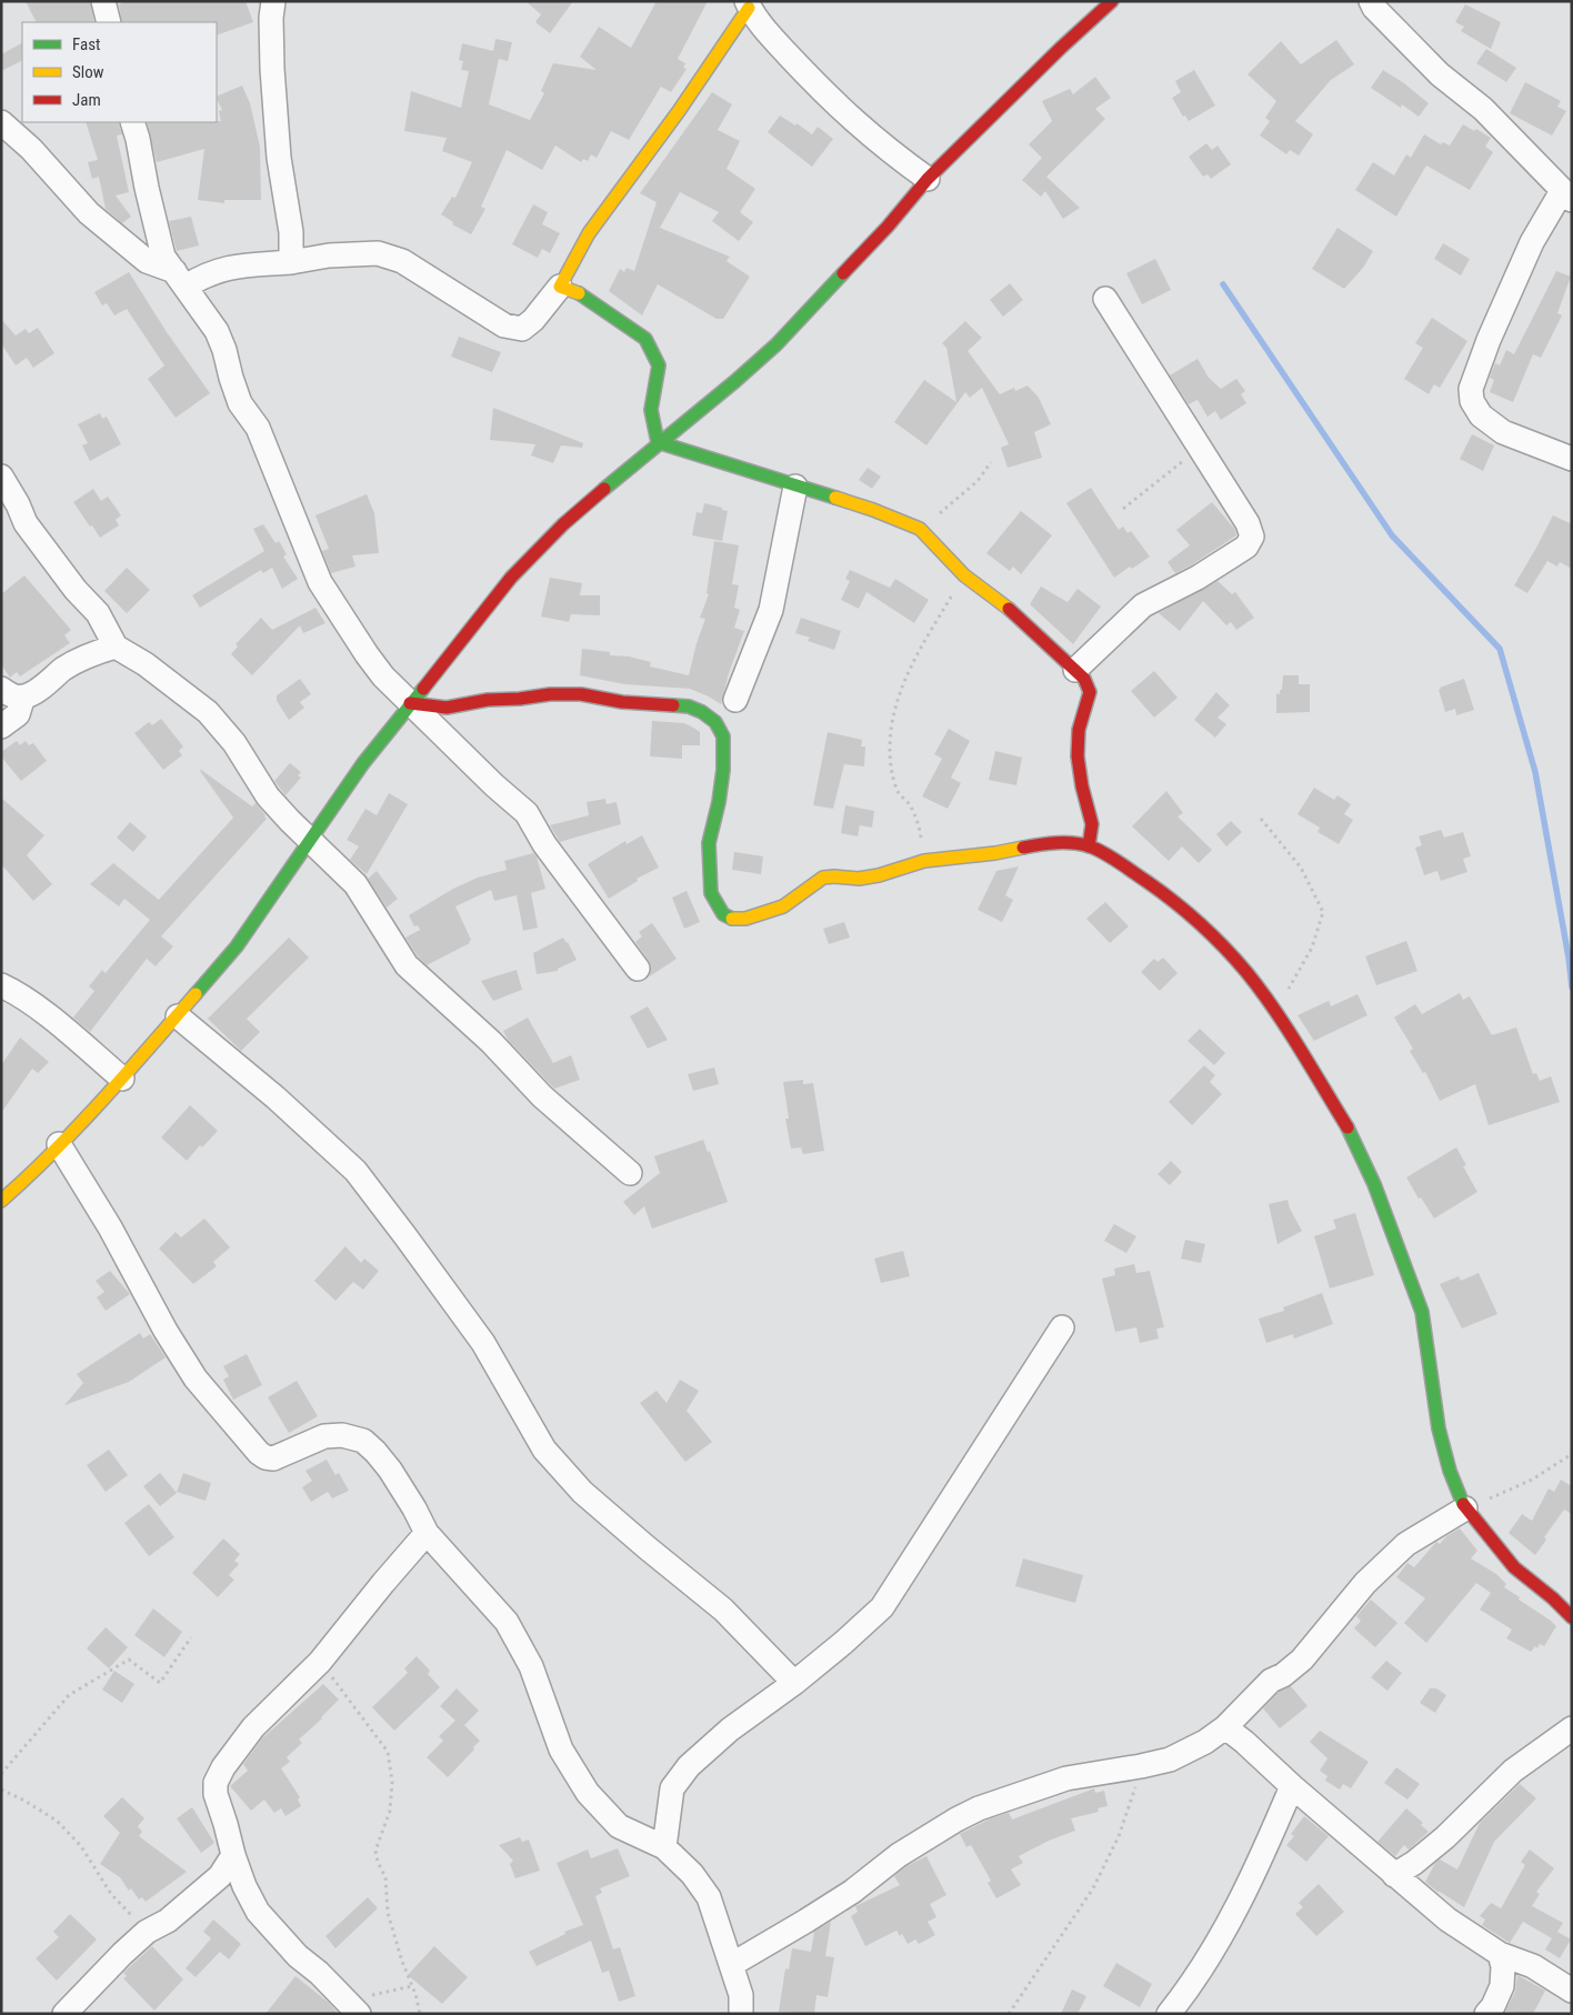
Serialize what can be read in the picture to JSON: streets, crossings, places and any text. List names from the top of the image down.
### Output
{
  "legend": ["Fast", "Slow", "Jam"]
}
